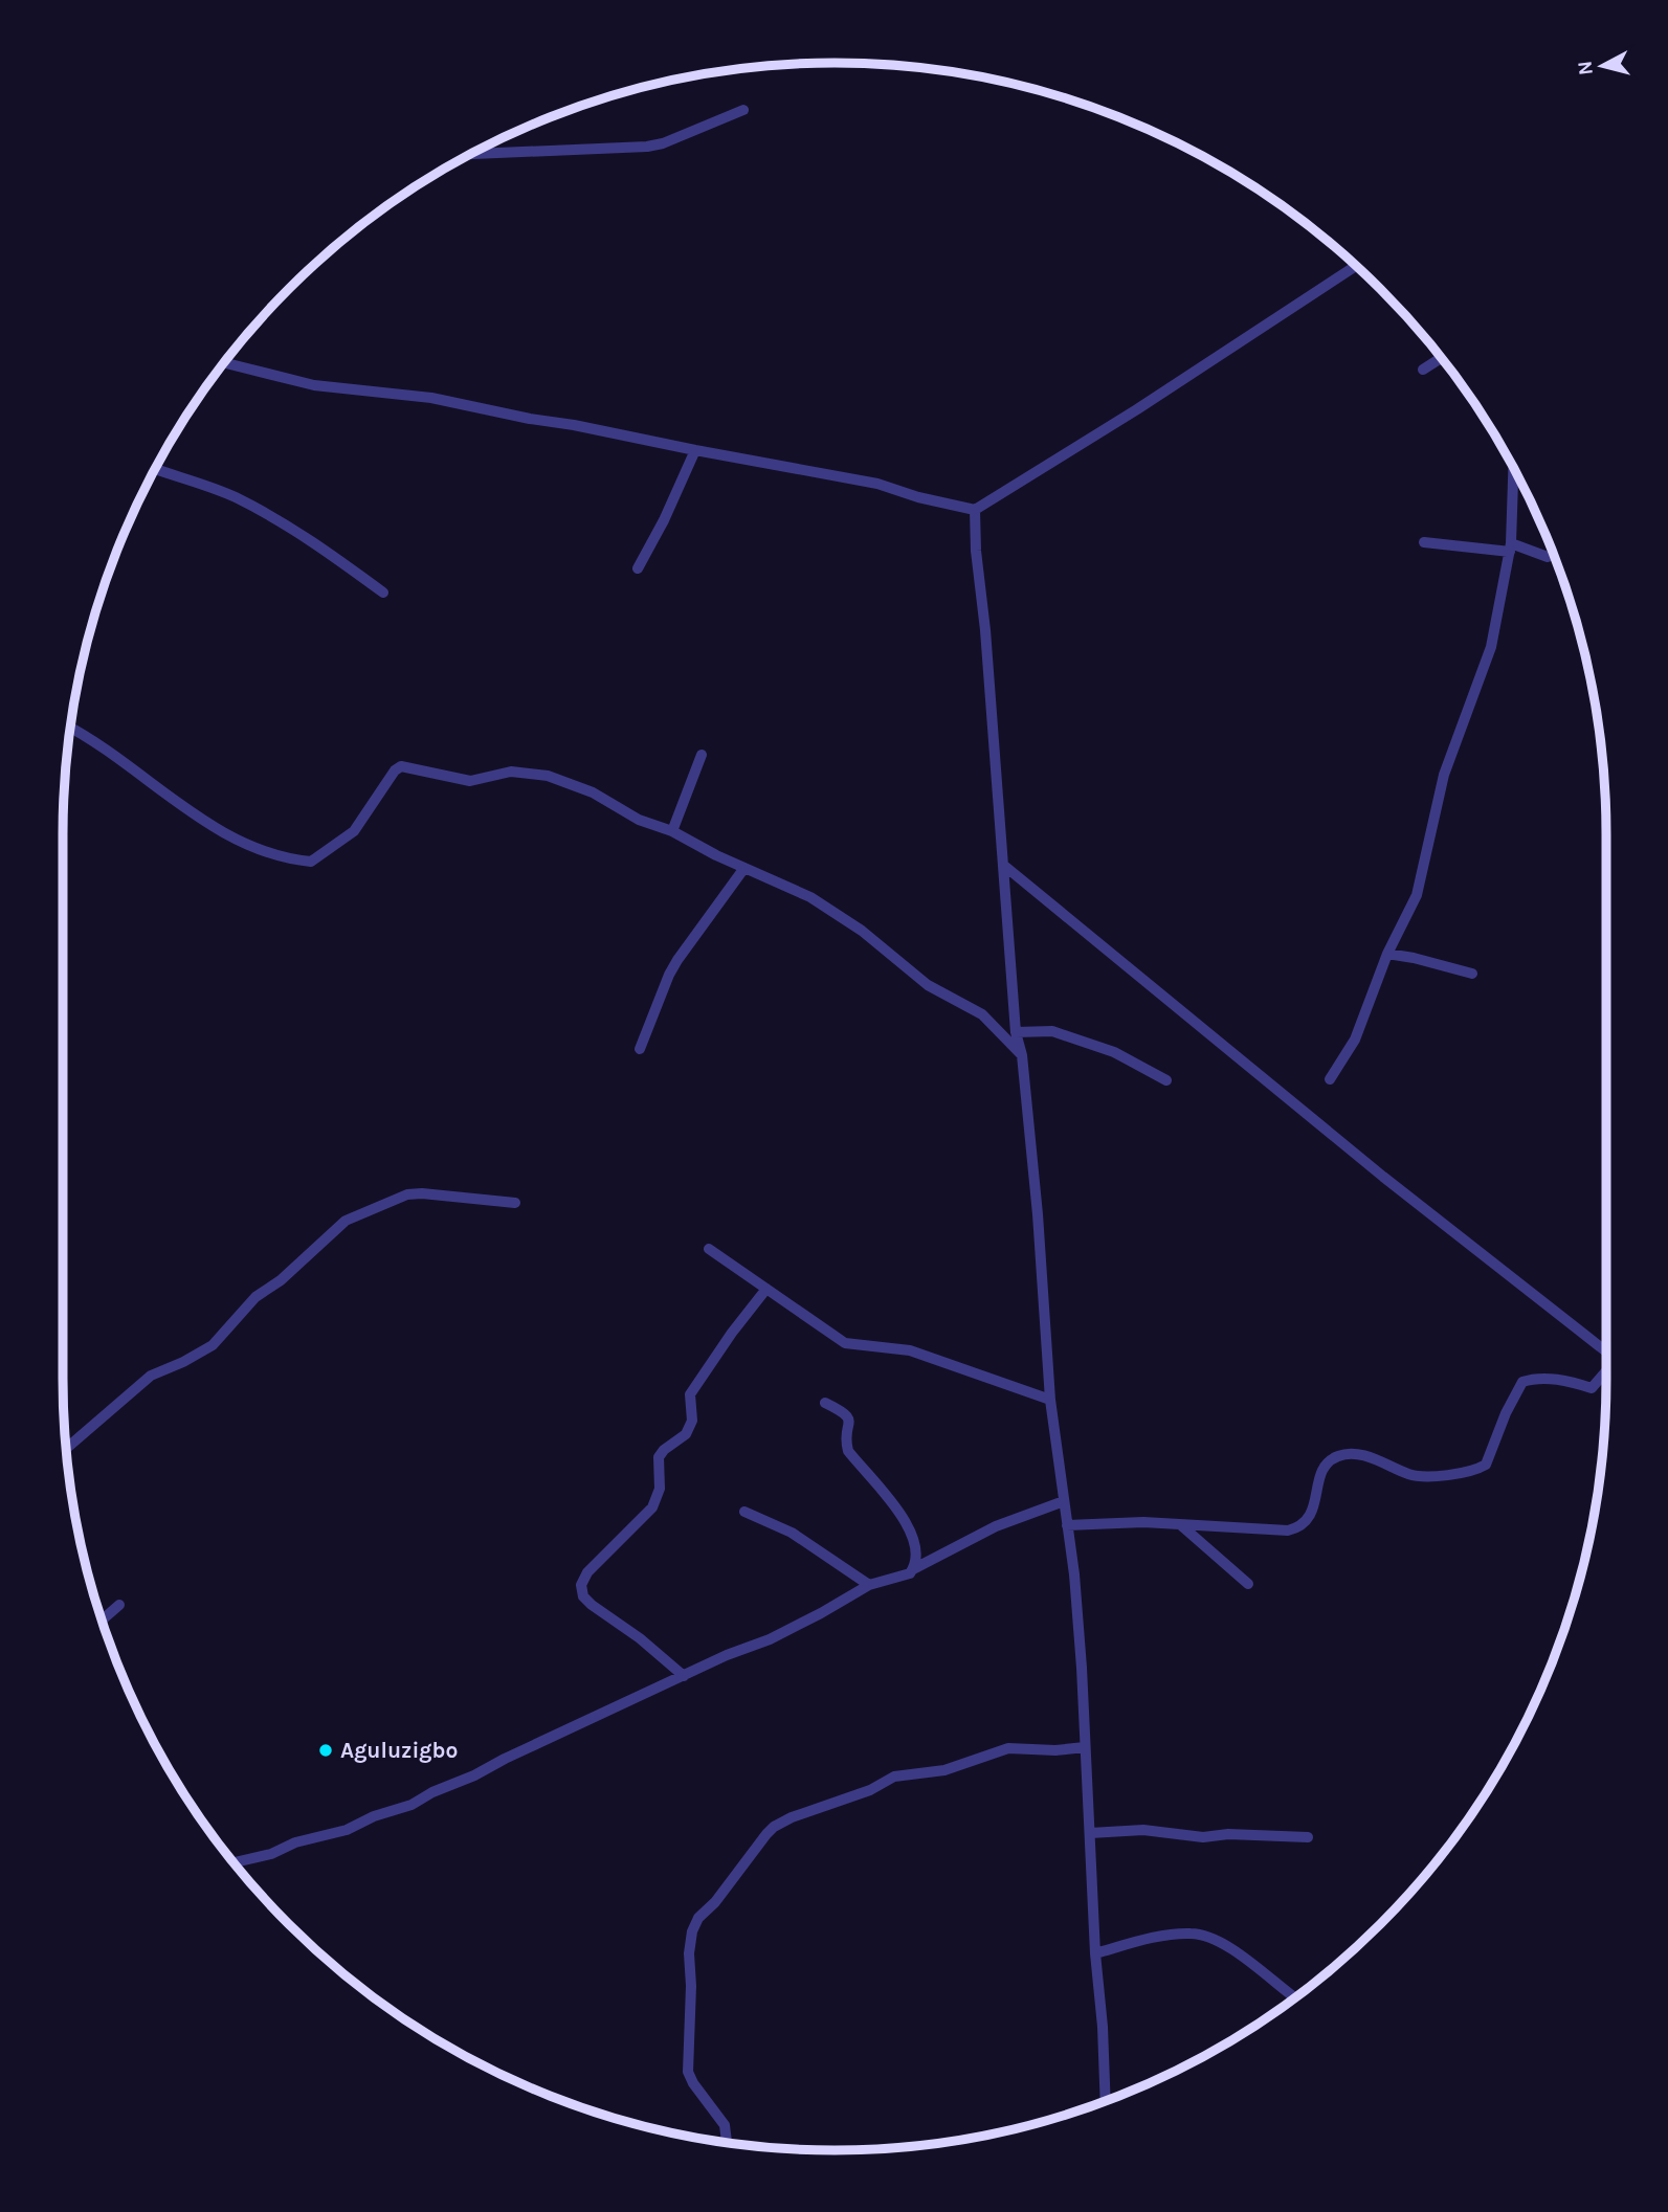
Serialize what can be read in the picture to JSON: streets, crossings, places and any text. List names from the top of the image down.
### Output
{
  "places": ["Aguluzigbo"],
  "north": "left"
}
